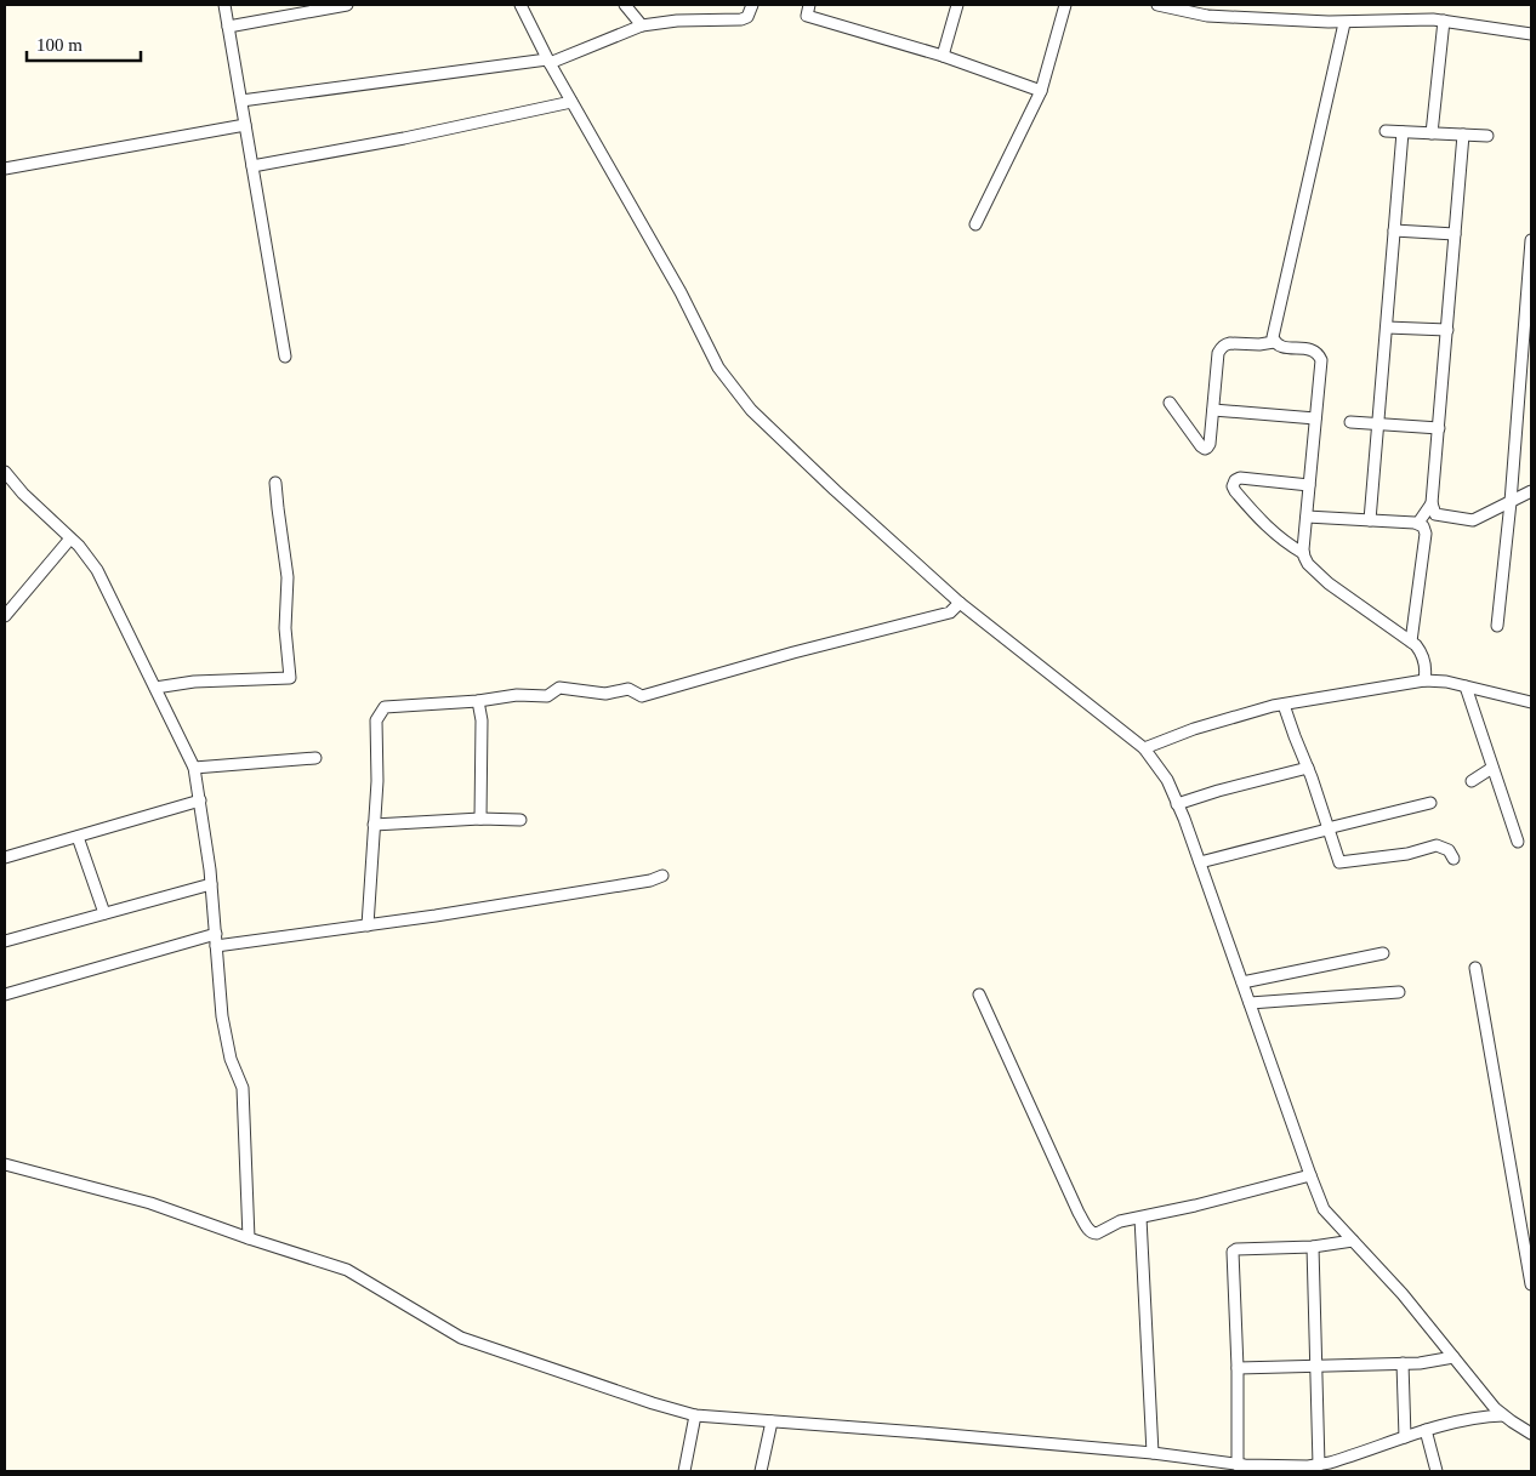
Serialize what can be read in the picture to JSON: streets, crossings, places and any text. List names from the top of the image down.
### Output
{
  "scale_bar": "100 m"
}
